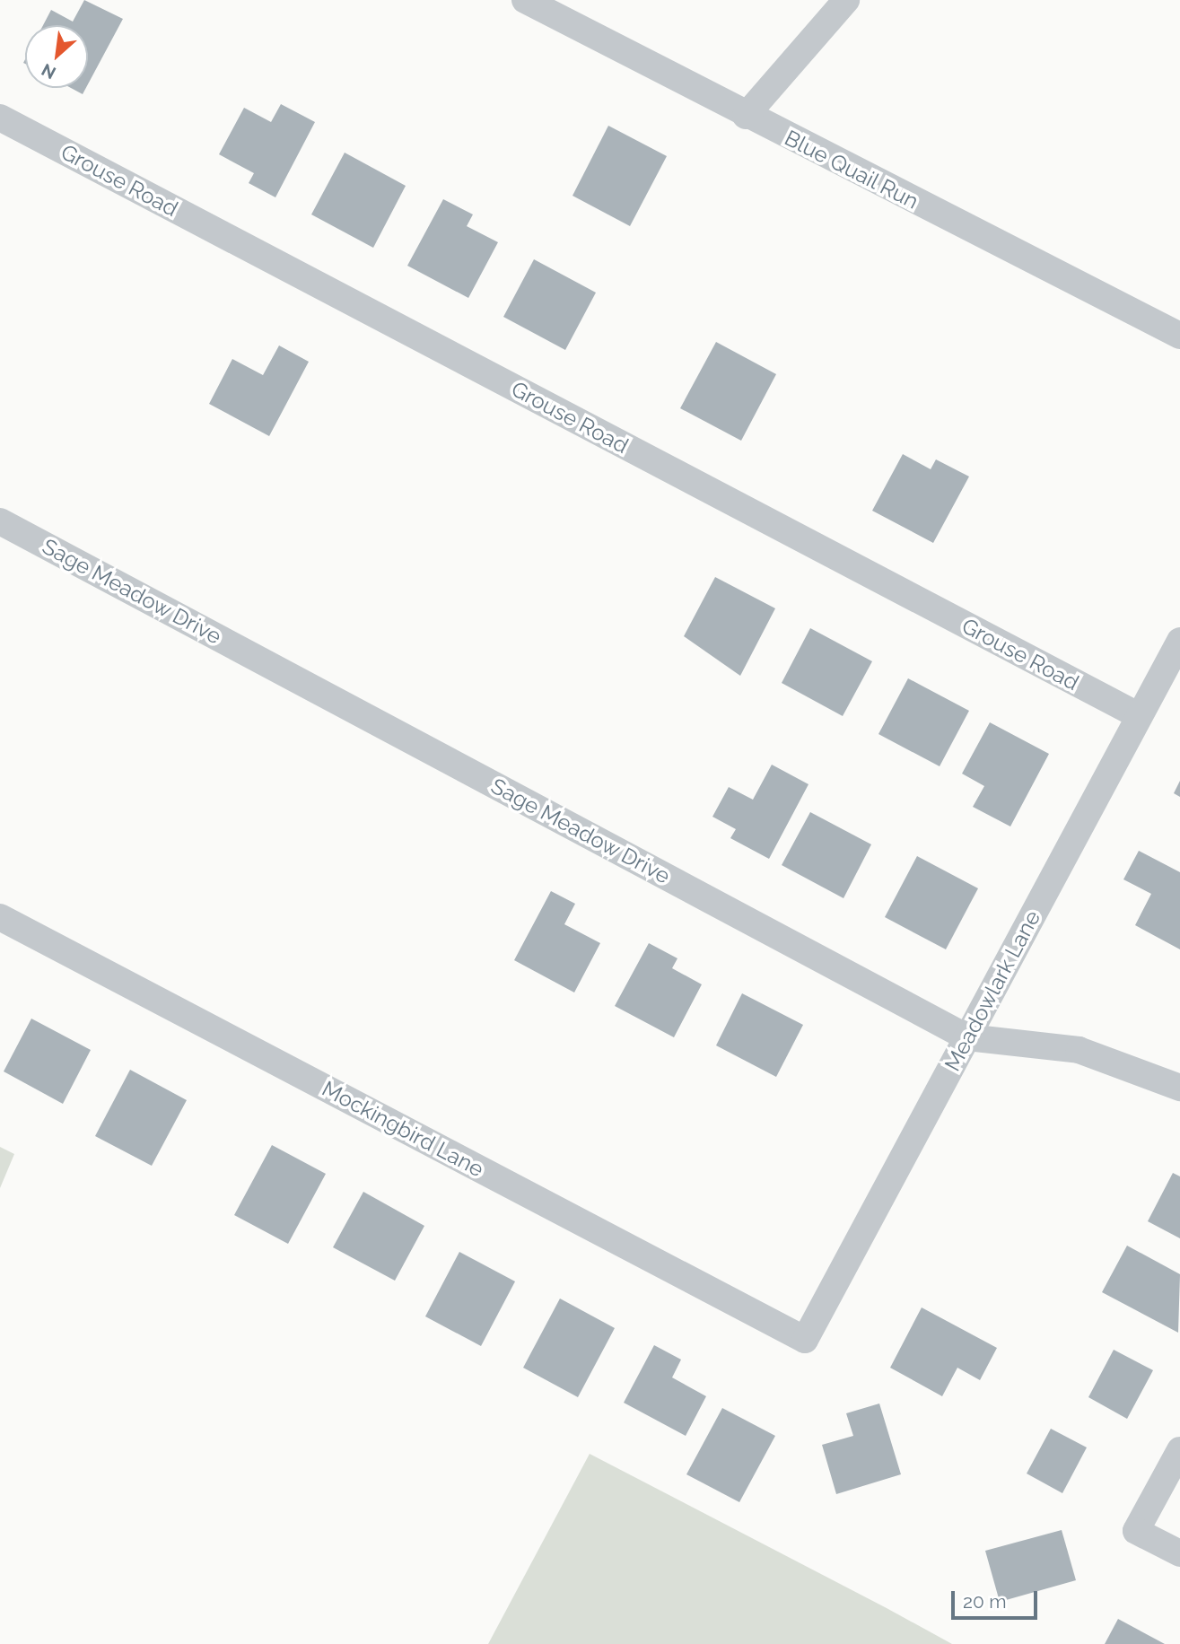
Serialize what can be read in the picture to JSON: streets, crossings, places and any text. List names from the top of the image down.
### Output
{
  "streets": {
    "street": [
      "Blue Quail Run",
      "Grouse Road",
      "Sage Meadow Drive",
      "Meadowlark Lane",
      "Mockingbird Lane"
    ]
  },
  "crossings": [
    ["Grouse Road", "Meadowlark Lane"],
    ["Sage Meadow Drive", "Meadowlark Lane"],
    ["Meadowlark Lane", "Mockingbird Lane"]
  ],
  "scale_bar": "20 m",
  "north": "bottom left"
}
